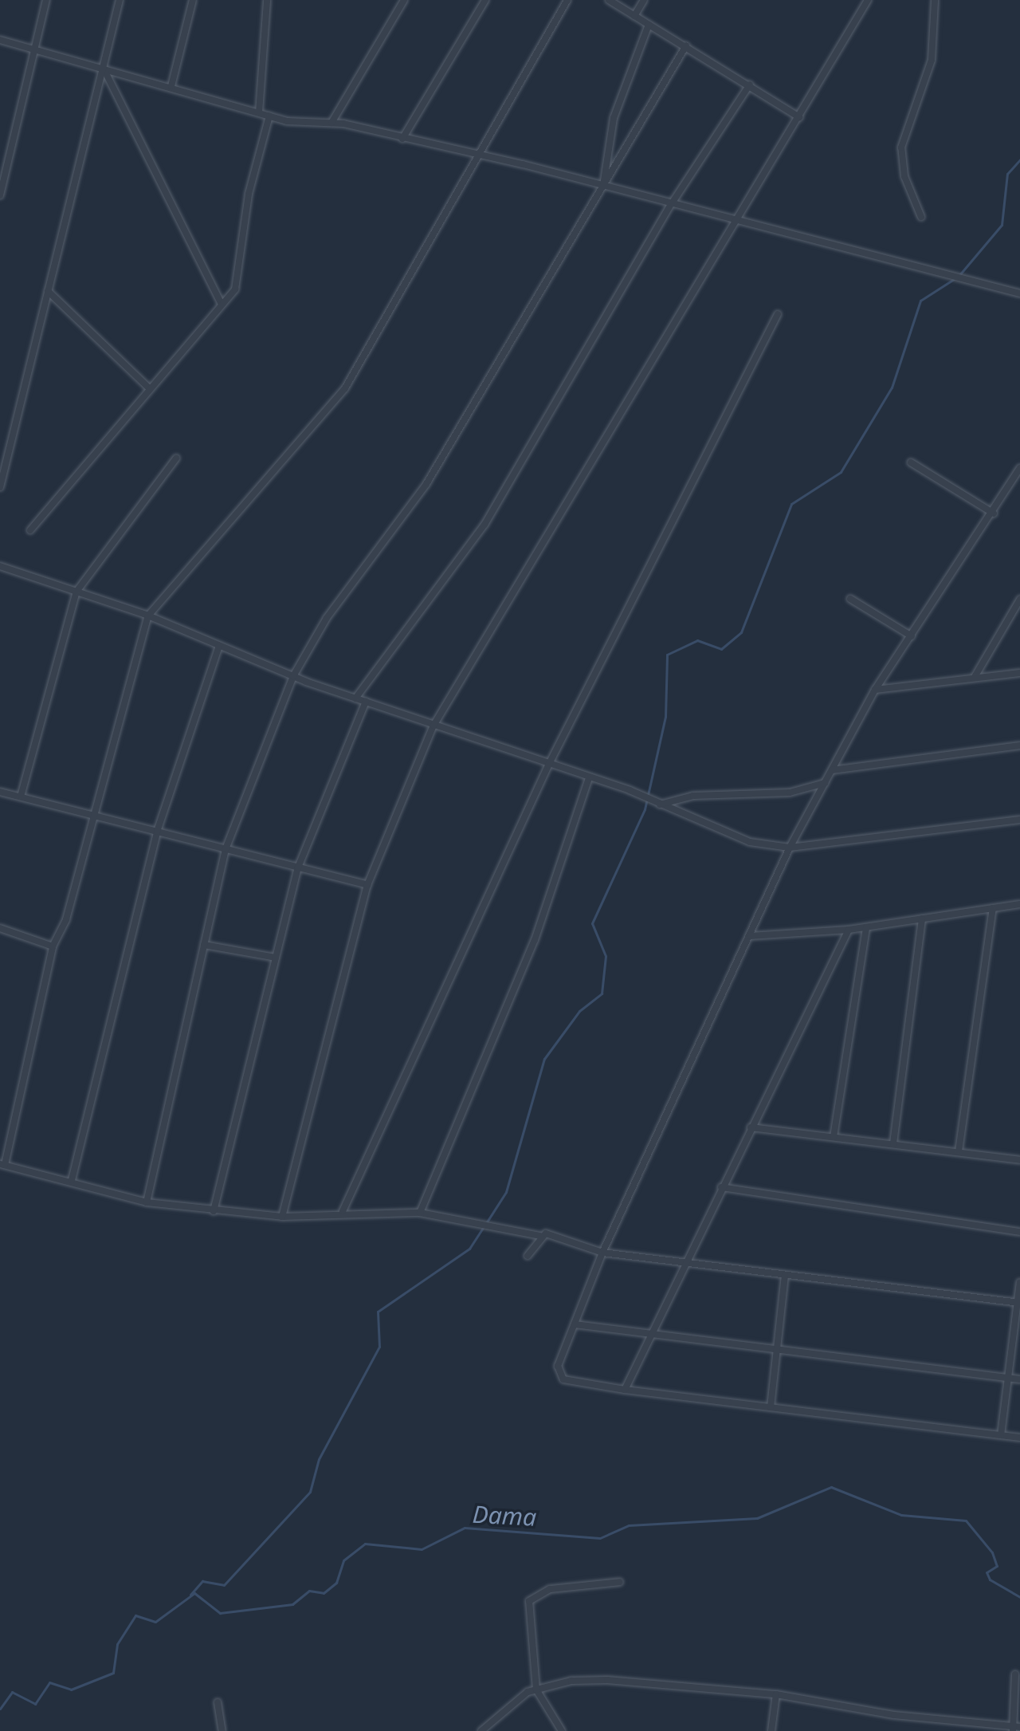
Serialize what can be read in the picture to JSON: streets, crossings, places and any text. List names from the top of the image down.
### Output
{
  "water": ["Dama"]
}
